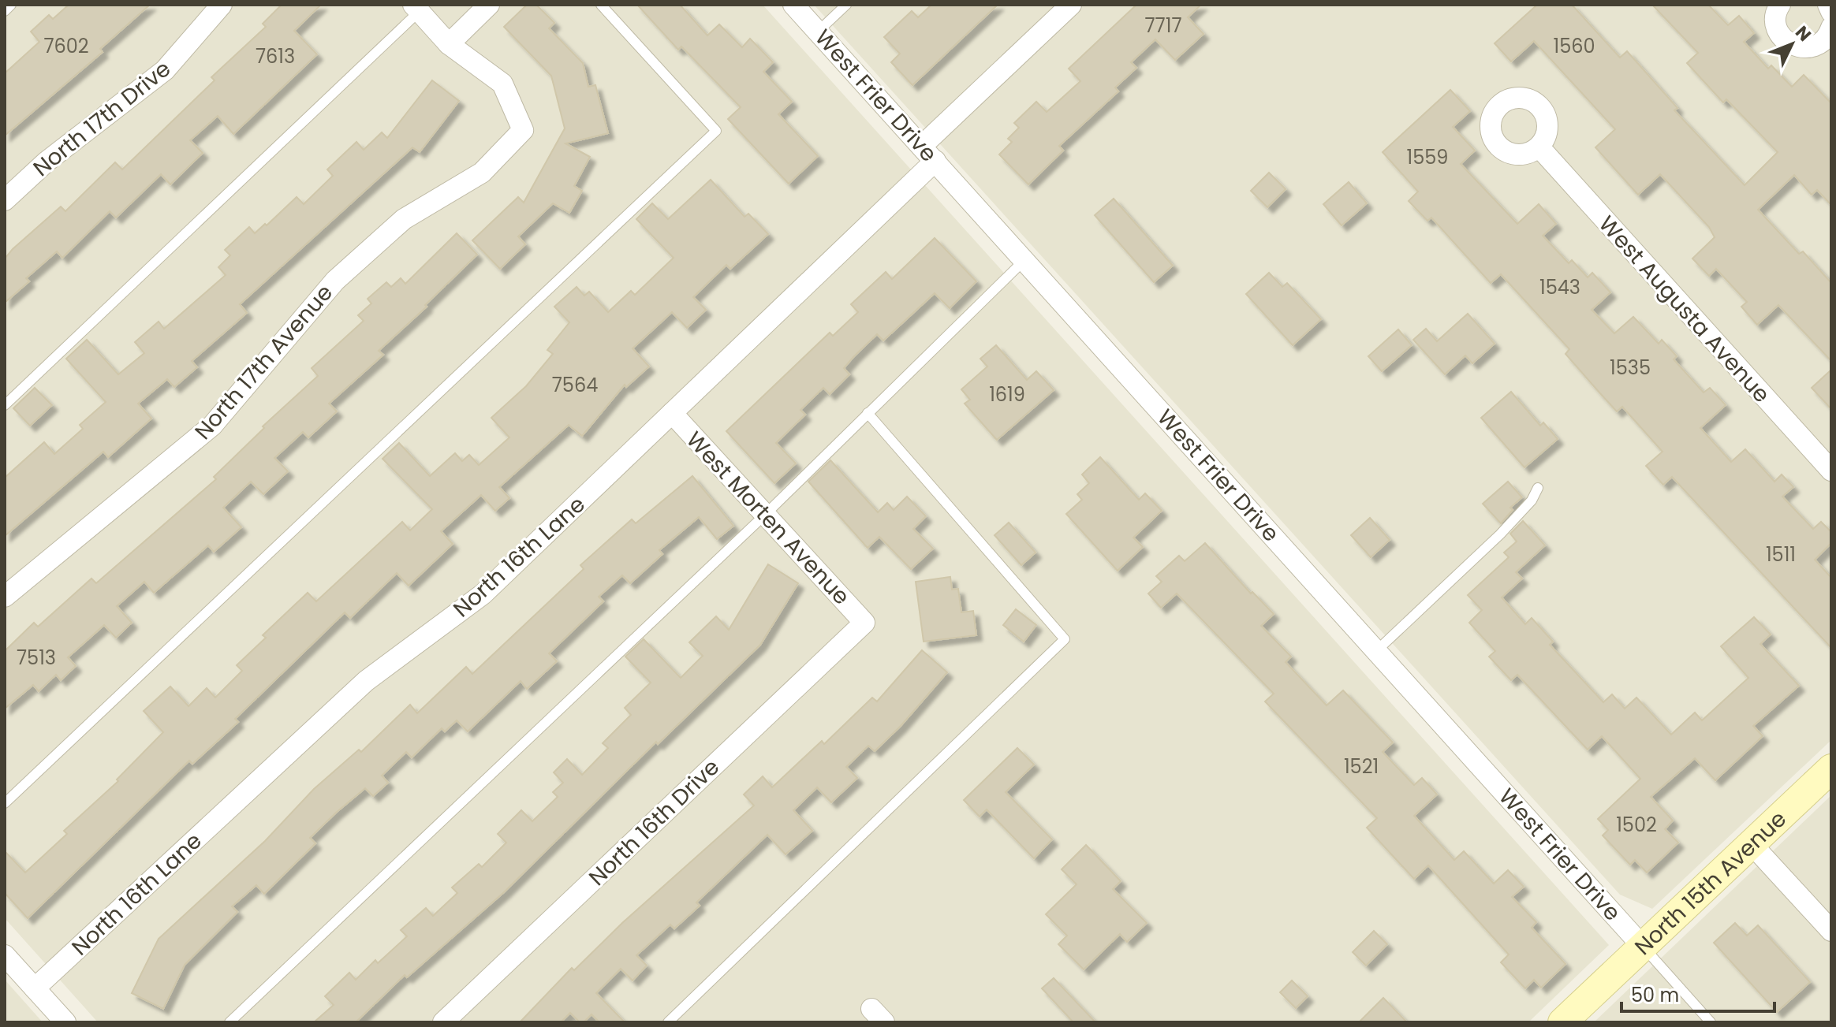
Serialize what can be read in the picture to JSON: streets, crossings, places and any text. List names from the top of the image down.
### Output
{
  "streets": {
    "street": [
      "West Frier Drive",
      "North 17th Drive",
      "West Augusta Avenue",
      "North 17th Avenue",
      "West Morten Avenue",
      "North 16th Lane",
      "North 16th Drive",
      "North 15th Avenue"
    ]
  },
  "crossings": [
    ["West Frier Drive", "North 16th Lane"],
    ["West Frier Drive", "North 15th Avenue"],
    ["West Morten Avenue", "North 16th Lane"],
    ["West Morten Avenue", "North 16th Drive"]
  ],
  "house_numbers": [
    "7717",
    "7602",
    "1560",
    "7613",
    "1559",
    "1543",
    "1535",
    "7564",
    "1619",
    "1511",
    "7513",
    "1521",
    "1502"
  ],
  "scale_bar": "50 m",
  "north": "top right"
}
